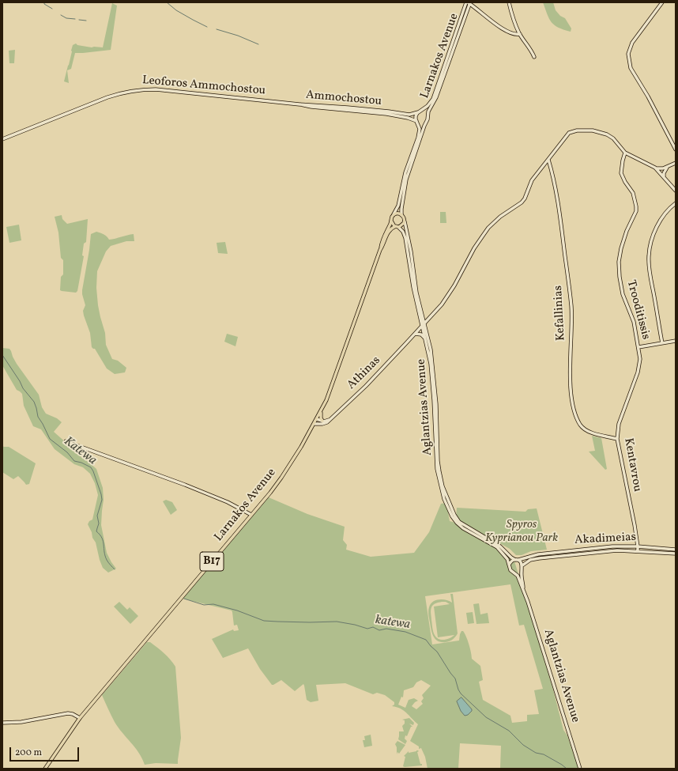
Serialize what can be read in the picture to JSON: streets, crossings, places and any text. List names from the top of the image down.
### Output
{
  "streets": {
    "main road": [
      "Larnakos Avenue",
      "Leoforos Ammochostou",
      "Ammochostou",
      "Trooditissis",
      "Kefallinias",
      "Athinas",
      "Aglantzias Avenue",
      "Kentavrou",
      "Akadimeias",
      "B17"
    ]
  },
  "crossings": [
    ["Larnakos Avenue", "Ammochostou"],
    ["Larnakos Avenue", "Athinas"],
    ["Larnakos Avenue", "Aglantzias Avenue"],
    ["Leoforos Ammochostou", "Ammochostou"],
    ["Trooditissis", "Athinas"],
    ["Trooditissis", "Kentavrou"],
    ["Kefallinias", "Athinas"],
    ["Kefallinias", "Kentavrou"],
    ["Athinas", "Aglantzias Avenue"],
    ["Aglantzias Avenue", "Akadimeias"],
    ["Kentavrou", "Akadimeias"]
  ],
  "water": ["Katewa", "katewa"],
  "parks": ["Spyros Kyprianou Park"],
  "scale_bar": "200 m"
}
